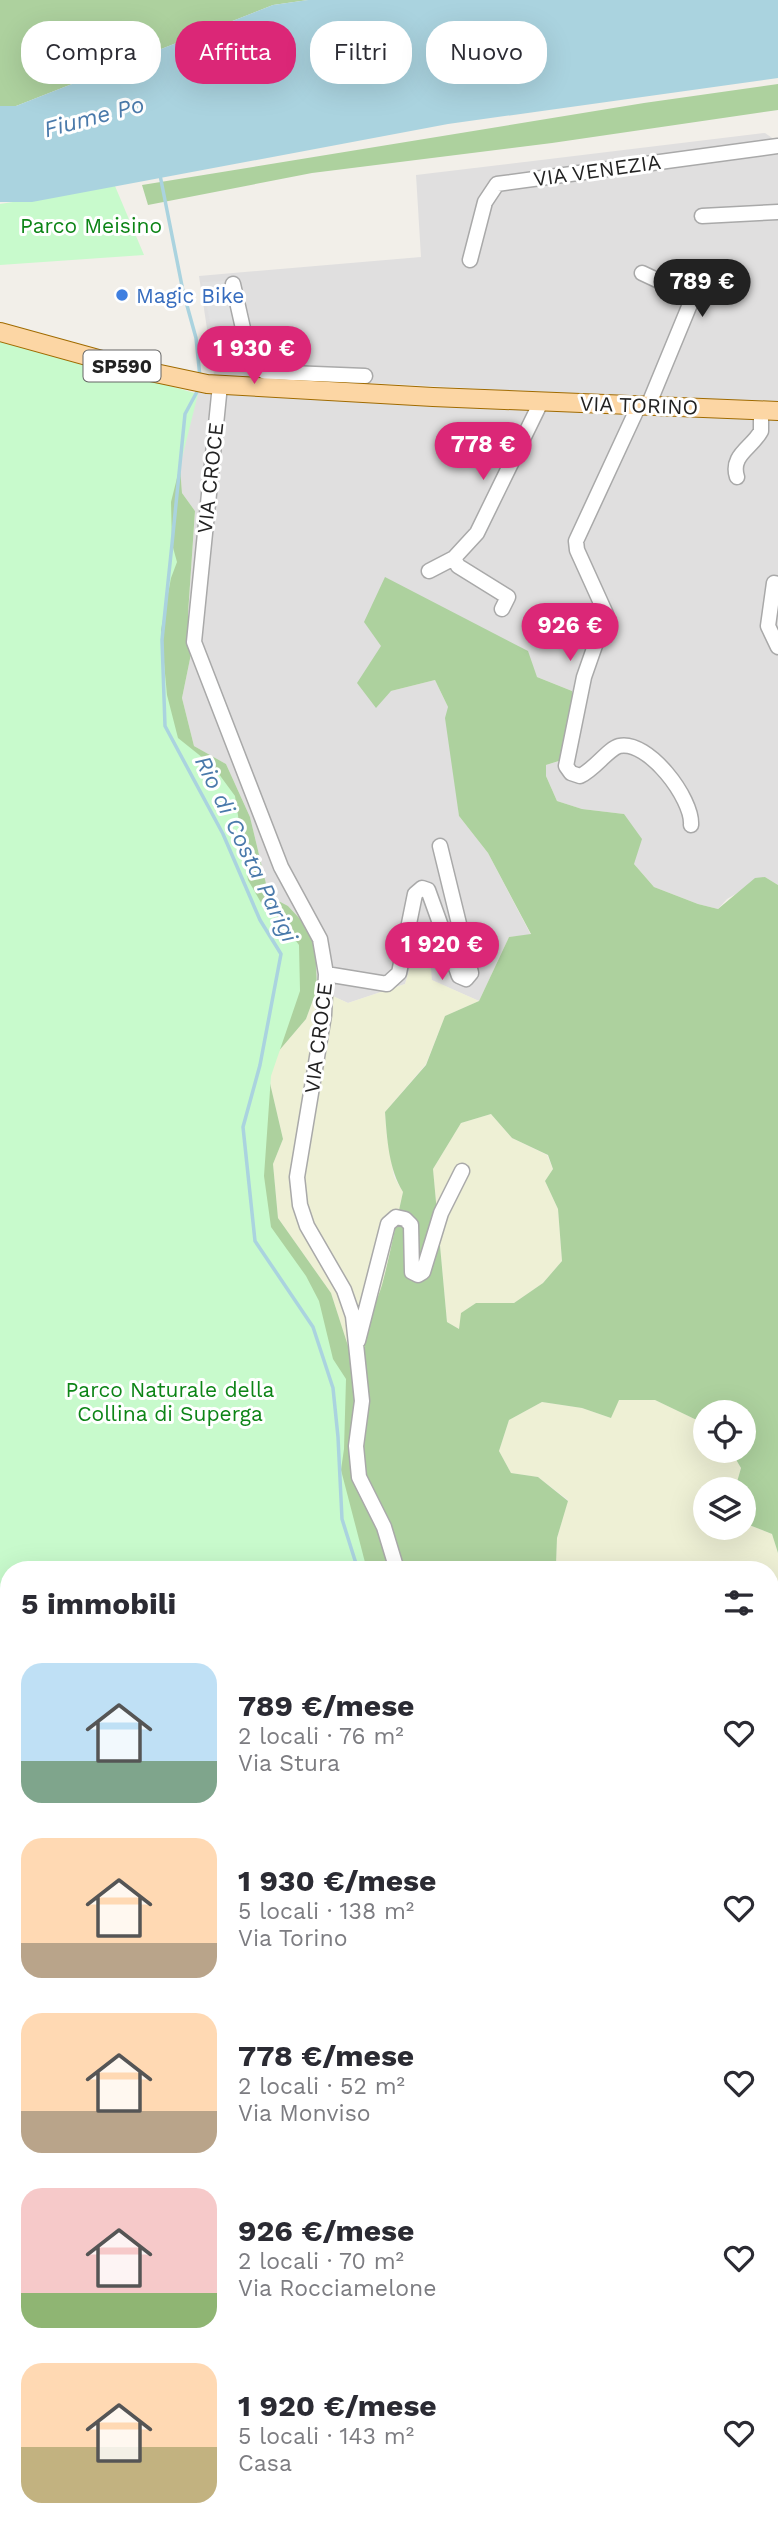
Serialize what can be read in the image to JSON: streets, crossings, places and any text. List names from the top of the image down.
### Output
{
  "streets": {
    "main road": ["SP590", "VIA TORINO"],
    "street": ["VIA VENEZIA", "VIA CROCE"]
  },
  "crossings": [
    ["SP590", "VIA TORINO"],
    ["SP590", "VIA CROCE"],
    ["VIA TORINO", "VIA CROCE"]
  ],
  "water": ["Fiume Po", "Rio di Costa Parigi"],
  "parks": ["Parco Meisino", "Parco Naturale della Collina di Superga"],
  "places": ["Magic Bike"],
  "page": {
    "chip": [
      "Compra",
      "Affitta",
      "Filtri",
      "Nuovo"
    ],
    "price": [
      "789 €",
      "1 930 €",
      "778 €",
      "926 €",
      "1 920 €"
    ],
    "heading": "5 immobili",
    "list": [
      {
        "name": "789 €/mese",
        "note": "2 locali · 76 m² · Via Stura"
      },
      {
        "name": "1 930 €/mese",
        "note": "5 locali · 138 m² · Via Torino"
      },
      {
        "name": "778 €/mese",
        "note": "2 locali · 52 m² · Via Monviso"
      },
      {
        "name": "926 €/mese",
        "note": "2 locali · 70 m² · Via Rocciamelone"
      },
      {
        "name": "1 920 €/mese",
        "note": "5 locali · 143 m² · Casa"
      }
    ]
  }
}
